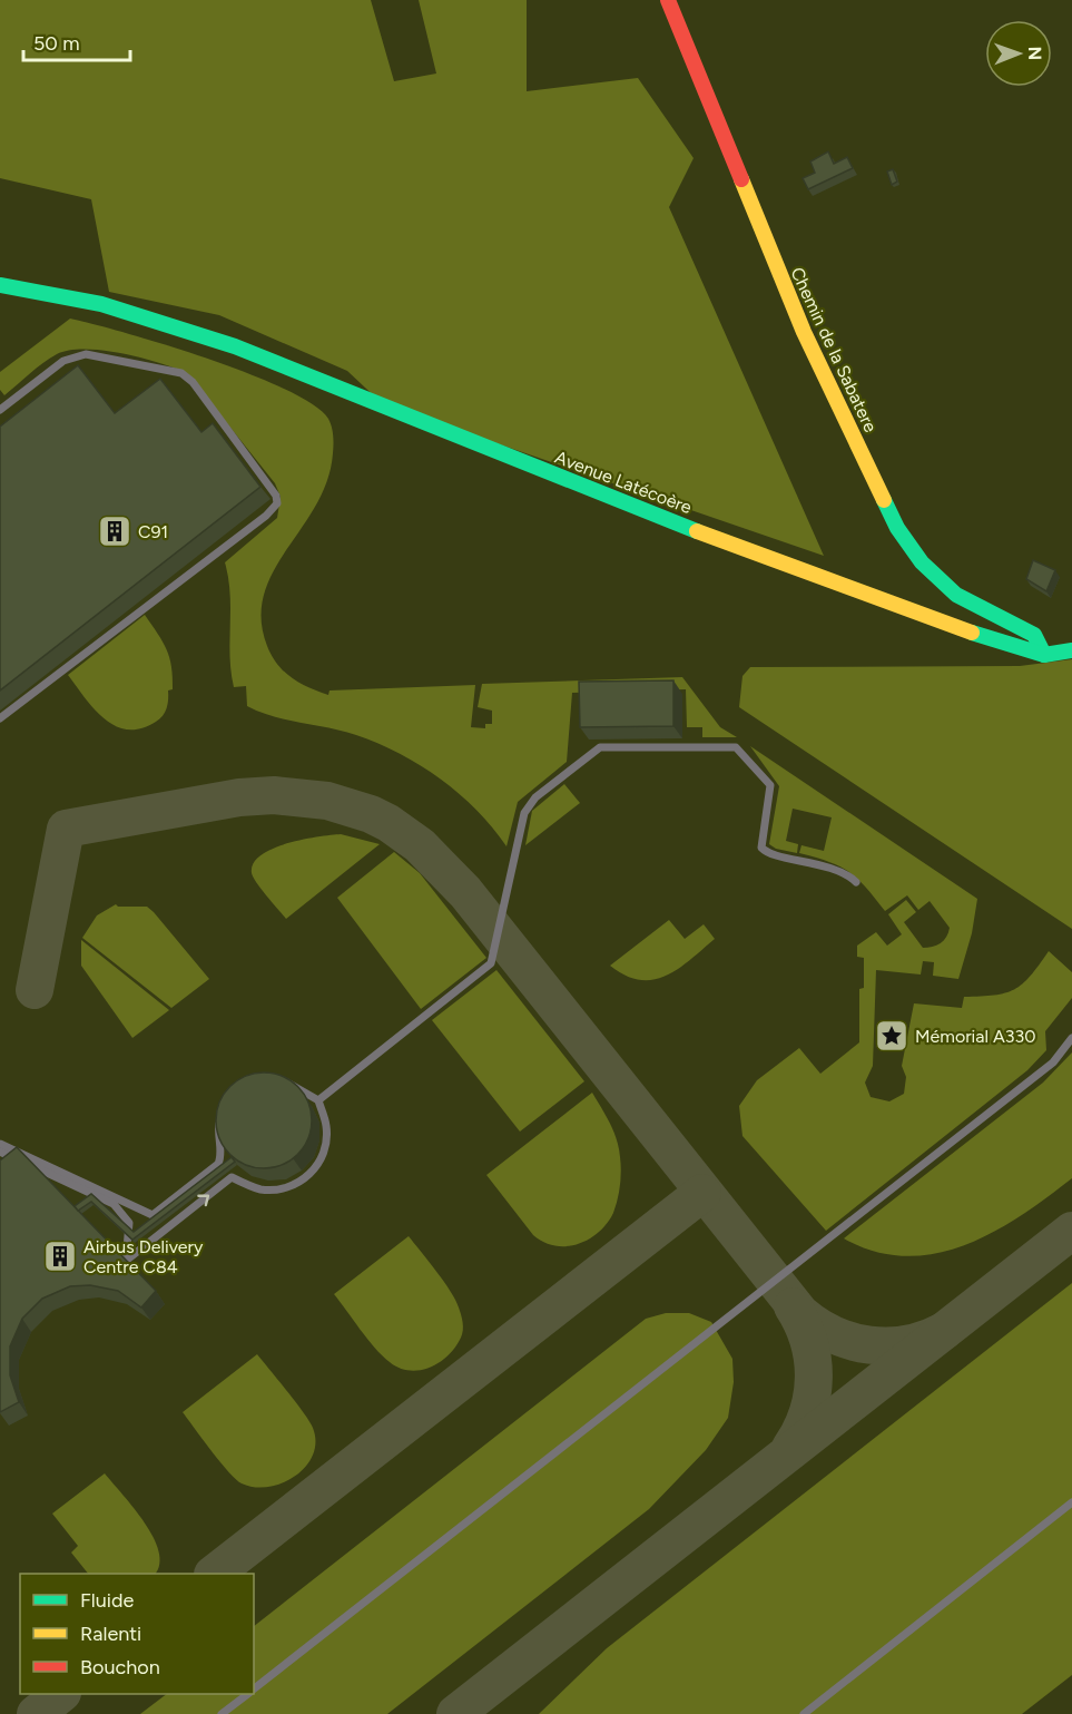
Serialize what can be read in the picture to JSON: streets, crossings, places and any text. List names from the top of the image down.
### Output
{
  "streets": {
    "street": ["Chemin de la Sabatere", "Avenue Latécoère"]
  },
  "crossings": [
    ["Chemin de la Sabatere", "Avenue Latécoère"]
  ],
  "places": {
    "building": ["C91", "Airbus Delivery Centre C84"],
    "place": ["Mémorial A330"]
  },
  "legend": ["Fluide", "Ralenti", "Bouchon"],
  "scale_bar": "50 m",
  "north": "right"
}
